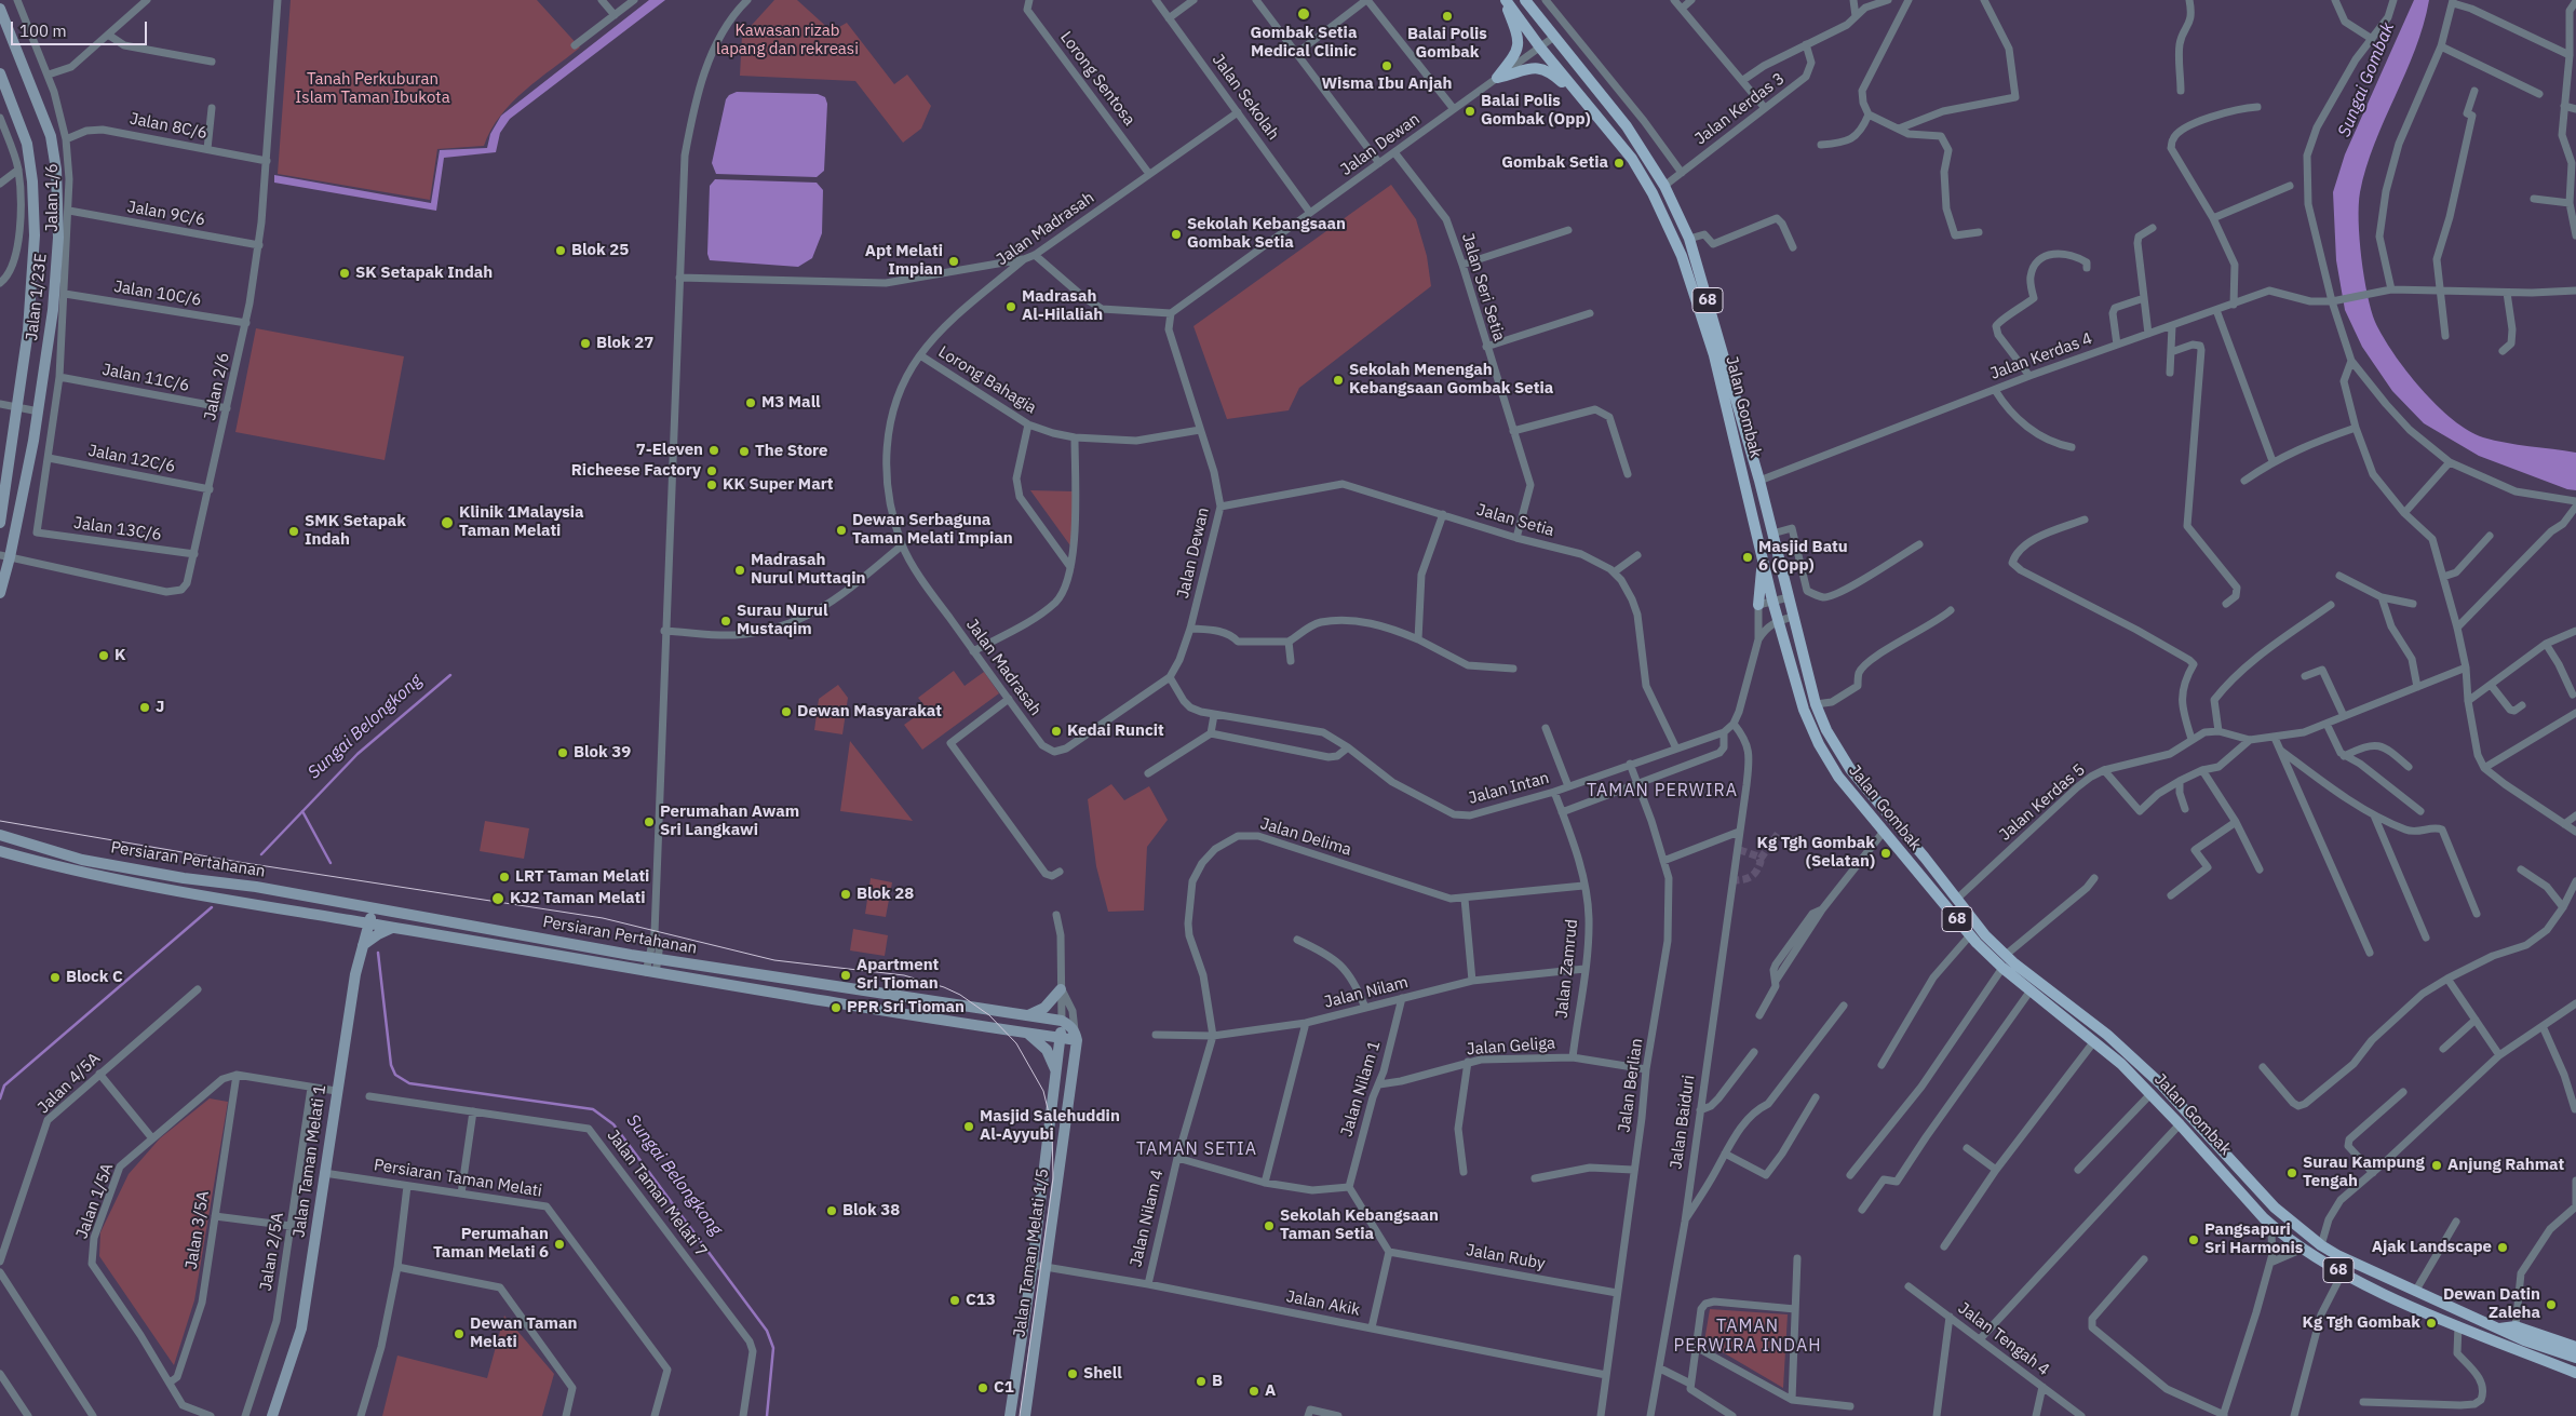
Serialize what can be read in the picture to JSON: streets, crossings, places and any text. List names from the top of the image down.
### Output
{
  "streets": {
    "main road": [
      "Jalan 1/23E",
      "68",
      "Jalan Gombak",
      "Persiaran Pertahanan",
      "Jalan Taman Melati 1",
      "Jalan Taman Melati 1/5"
    ],
    "street": [
      "Lorong Sentosa",
      "Jalan Sekolah",
      "Jalan Kerdas 3",
      "Jalan 8C/6",
      "Jalan Dewan",
      "Jalan 1/6",
      "Jalan 9C/6",
      "Jalan Madrasah",
      "Jalan Seri Setia",
      "Jalan 10C/6",
      "Jalan Kerdas 4",
      "Jalan 11C/6",
      "Lorong Bahagia",
      "Jalan 2/6",
      "Jalan 12C/6",
      "Jalan Setia",
      "Jalan 13C/6",
      "Jalan Intan",
      "Jalan Kerdas 5",
      "Jalan Delima",
      "Jalan Zamrud",
      "Jalan Nilam",
      "Jalan Geliga",
      "Jalan 4/5A",
      "Jalan Berlian",
      "Jalan Nilam 1",
      "Jalan Baiduri",
      "Persiaran Taman Melati",
      "Jalan Taman Melati 7",
      "Jalan 1/5A",
      "Jalan Nilam 4",
      "Jalan 3/5A",
      "Jalan 2/5A",
      "Jalan Ruby",
      "Jalan Akik",
      "Jalan Tengah 4"
    ]
  },
  "crossings": [
    ["Lorong Sentosa", "Jalan Madrasah"],
    ["Jalan Sekolah", "Jalan Dewan"],
    ["Jalan Sekolah", "Jalan Madrasah"],
    ["Jalan Kerdas 3", "Jalan Gombak"],
    ["Jalan 8C/6", "Jalan 1/6"],
    ["Jalan 8C/6", "Jalan 2/6"],
    ["Jalan Dewan", "Jalan Madrasah"],
    ["Jalan Dewan", "Jalan Seri Setia"],
    ["Jalan Dewan", "Lorong Bahagia"],
    ["Jalan Dewan", "Jalan Gombak"],
    ["Jalan Dewan", "Jalan Setia"],
    ["Jalan Dewan", "Jalan Intan"],
    ["Jalan 1/6", "Jalan 9C/6"],
    ["Jalan 1/6", "Jalan 10C/6"],
    ["Jalan 1/6", "Jalan 11C/6"],
    ["Jalan 1/6", "Jalan 12C/6"],
    ["Jalan 1/6", "Jalan 13C/6"],
    ["Jalan 9C/6", "Jalan 2/6"],
    ["Jalan Madrasah", "Lorong Bahagia"],
    ["Jalan Seri Setia", "Jalan Setia"],
    ["Jalan 10C/6", "Jalan 2/6"],
    ["Jalan 1/23E", "Jalan 2/6"],
    ["Jalan Kerdas 4", "Jalan Gombak"],
    ["Jalan 11C/6", "Jalan 2/6"],
    ["Jalan 2/6", "Jalan 12C/6"],
    ["Jalan 2/6", "Jalan 13C/6"],
    ["Jalan Gombak", "Jalan Kerdas 5"],
    ["Jalan Setia", "Jalan Intan"],
    ["Jalan Intan", "Jalan Zamrud"],
    ["Jalan Intan", "Jalan Berlian"],
    ["Jalan Intan", "Jalan Baiduri"],
    ["Jalan Delima", "Jalan Zamrud"],
    ["Jalan Delima", "Jalan Nilam"],
    ["Jalan Delima", "Jalan Nilam 4"],
    ["Persiaran Pertahanan", "Jalan Taman Melati 1"],
    ["Persiaran Pertahanan", "Jalan Taman Melati 1/5"],
    ["Jalan Zamrud", "Jalan Nilam"],
    ["Jalan Zamrud", "Jalan Geliga"],
    ["Jalan Nilam", "Jalan Nilam 1"],
    ["Jalan Nilam", "Jalan Nilam 4"],
    ["Jalan Geliga", "Jalan Berlian"],
    ["Jalan Geliga", "Jalan Nilam 1"],
    ["Jalan Berlian", "Jalan Ruby"],
    ["Jalan Berlian", "Jalan Akik"],
    ["Jalan Taman Melati 1", "Persiaran Taman Melati"],
    ["Jalan 1/5A", "Jalan 3/5A"],
    ["Jalan Nilam 4", "Jalan Akik"],
    ["Jalan Taman Melati 1/5", "Jalan Akik"]
  ],
  "districts": ["TAMAN PERWIRA", "TAMAN SETIA", "TAMAN PERWIRA INDAH"],
  "water": ["Sungai Gombak", "Sungai Belongkong"],
  "parks": ["Kawasan rizab lapang dan rekreasi", "Tanah Perkuburan Islam Taman Ibukota"],
  "places": [
    "Gombak Setia Medical Clinic",
    "Balai Polis Gombak",
    "Wisma Ibu Anjah",
    "Balai Polis Gombak (Opp)",
    "Gombak Setia",
    "Sekolah Kebangsaan Gombak Setia",
    "Blok 25",
    "Apt Melati Impian",
    "SK Setapak Indah",
    "Madrasah Al-Hilaliah",
    "Blok 27",
    "Sekolah Menengah Kebangsaan Gombak Setia",
    "M3 Mall",
    "7-Eleven",
    "The Store",
    "Richeese Factory",
    "KK Super Mart",
    "Klinik 1Malaysia Taman Melati",
    "Dewan Serbaguna Taman Melati Impian",
    "SMK Setapak Indah",
    "Masjid Batu 6 (Opp)",
    "Madrasah Nurul Muttaqin",
    "Surau Nurul Mustaqim",
    "K",
    "J",
    "Dewan Masyarakat",
    "Kedai Runcit",
    "Blok 39",
    "Perumahan Awam Sri Langkawi",
    "Kg Tgh Gombak (Selatan)",
    "LRT Taman Melati",
    "Blok 28",
    "KJ2 Taman Melati",
    "Apartment Sri Tioman",
    "Block C",
    "PPR Sri Tioman",
    "Masjid Salehuddin Al-Ayyubi",
    "Anjung Rahmat",
    "Surau Kampung Tengah",
    "Blok 38",
    "Sekolah Kebangsaan Taman Setia",
    "Pangsapuri Sri Harmonis",
    "Perumahan Taman Melati 6",
    "Ajak Landscape",
    "C13",
    "Dewan Datin Zaleha",
    "Kg Tgh Gombak",
    "Dewan Taman Melati",
    "Shell",
    "B",
    "C1",
    "A"
  ],
  "scale_bar": "100 m"
}
